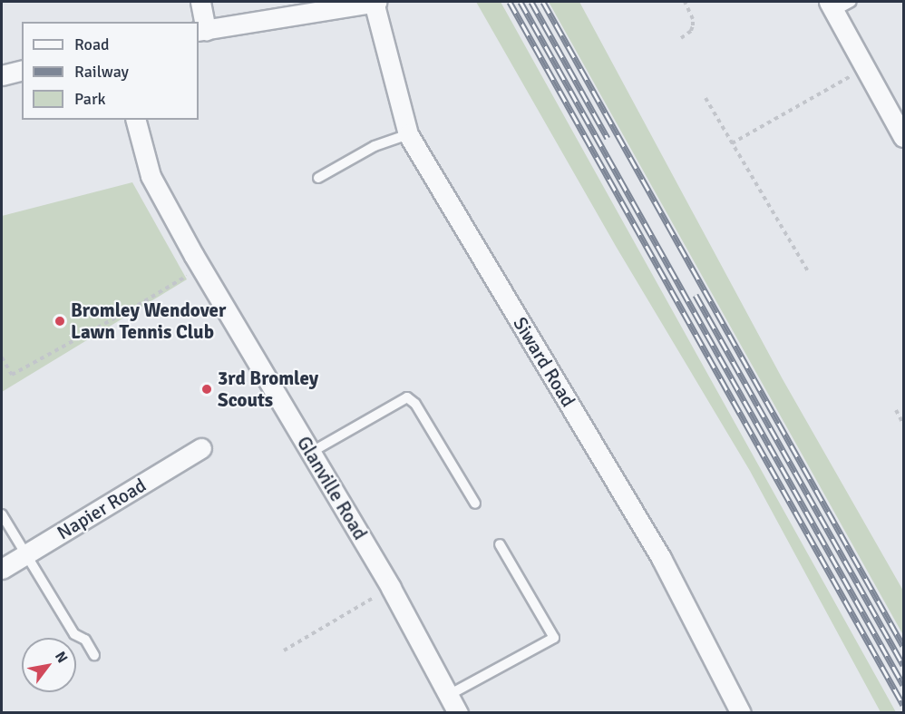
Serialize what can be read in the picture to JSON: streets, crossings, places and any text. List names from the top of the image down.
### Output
{
  "streets": {
    "street": ["Siward Road", "Glanville Road", "Napier Road"]
  },
  "places": ["Bromley Wendover Lawn Tennis Club", "3rd Bromley Scouts"],
  "legend": ["Road", "Railway", "Park"],
  "north": "top right"
}
